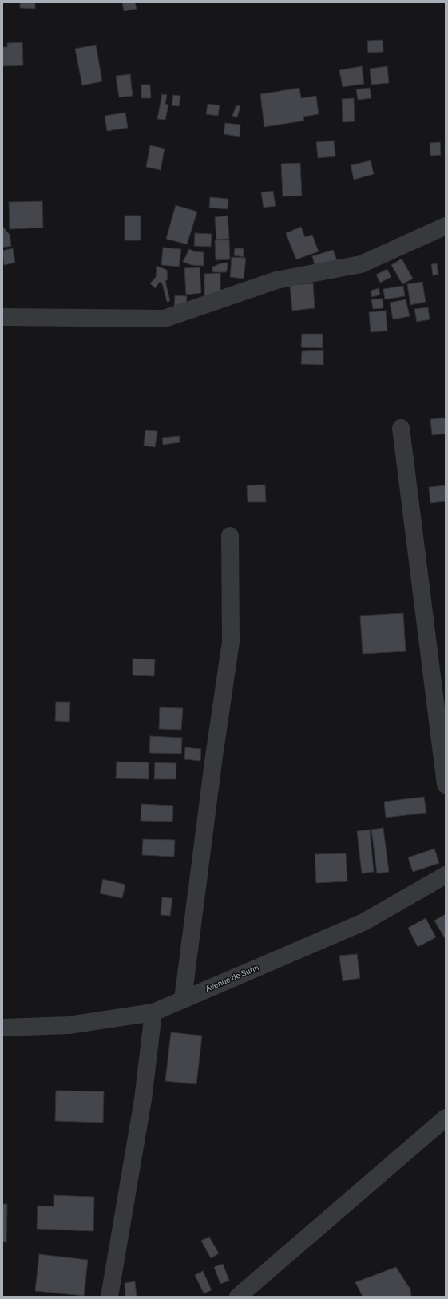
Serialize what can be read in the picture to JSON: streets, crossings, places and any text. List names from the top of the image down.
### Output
{
  "streets": {
    "street": ["Avenue de Surin"]
  }
}
